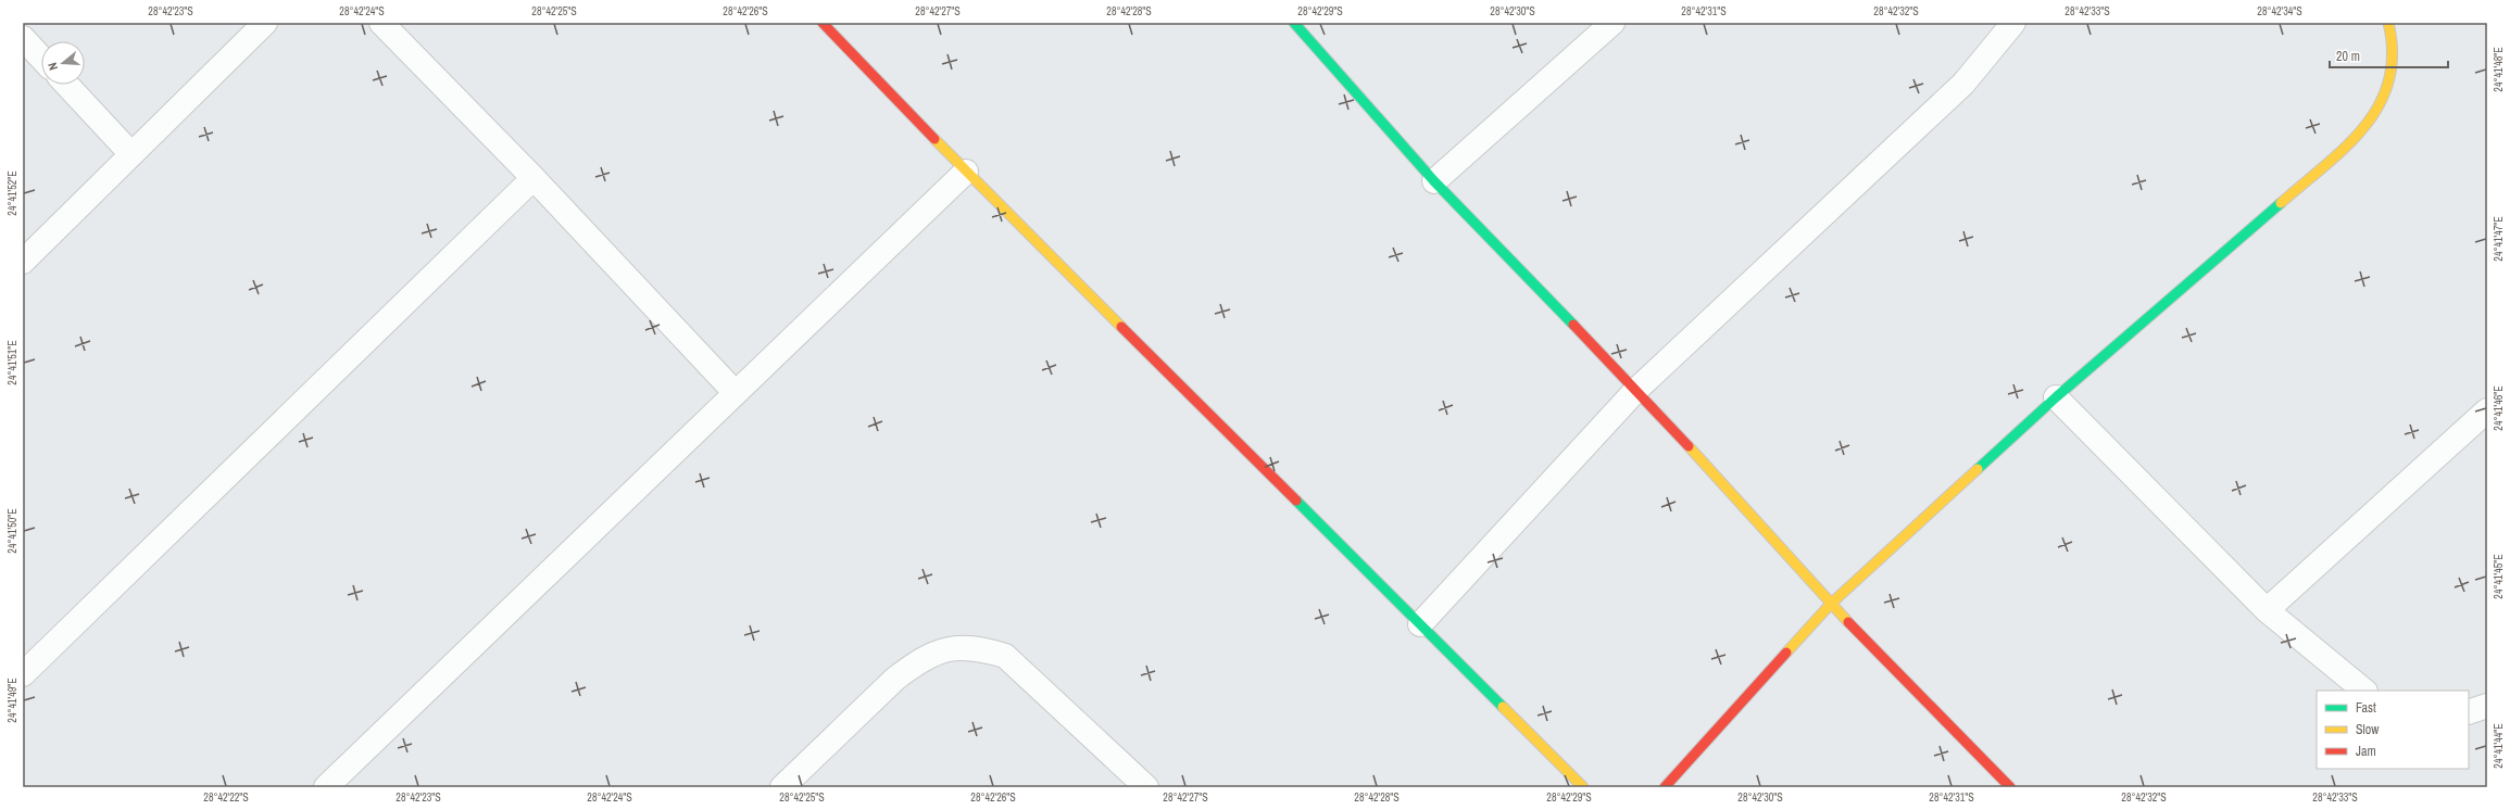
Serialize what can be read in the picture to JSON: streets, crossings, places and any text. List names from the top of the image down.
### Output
{
  "legend": ["Fast", "Slow", "Jam"],
  "scale_bar": "20 m",
  "north": "left",
  "coordinates": [
    "28°42'23\"S",
    "28°42'24\"S",
    "28°42'25\"S",
    "28°42'26\"S",
    "28°42'27\"S",
    "28°42'28\"S",
    "28°42'29\"S",
    "28°42'30\"S",
    "28°42'31\"S",
    "28°42'32\"S",
    "28°42'33\"S",
    "28°42'34\"S",
    "24°41'48\"E",
    "24°41'52\"E",
    "24°41'47\"E",
    "24°41'51\"E",
    "24°41'46\"E",
    "24°41'50\"E",
    "24°41'45\"E",
    "24°41'49\"E",
    "24°41'44\"E",
    "28°42'22\"S"
  ]
}
